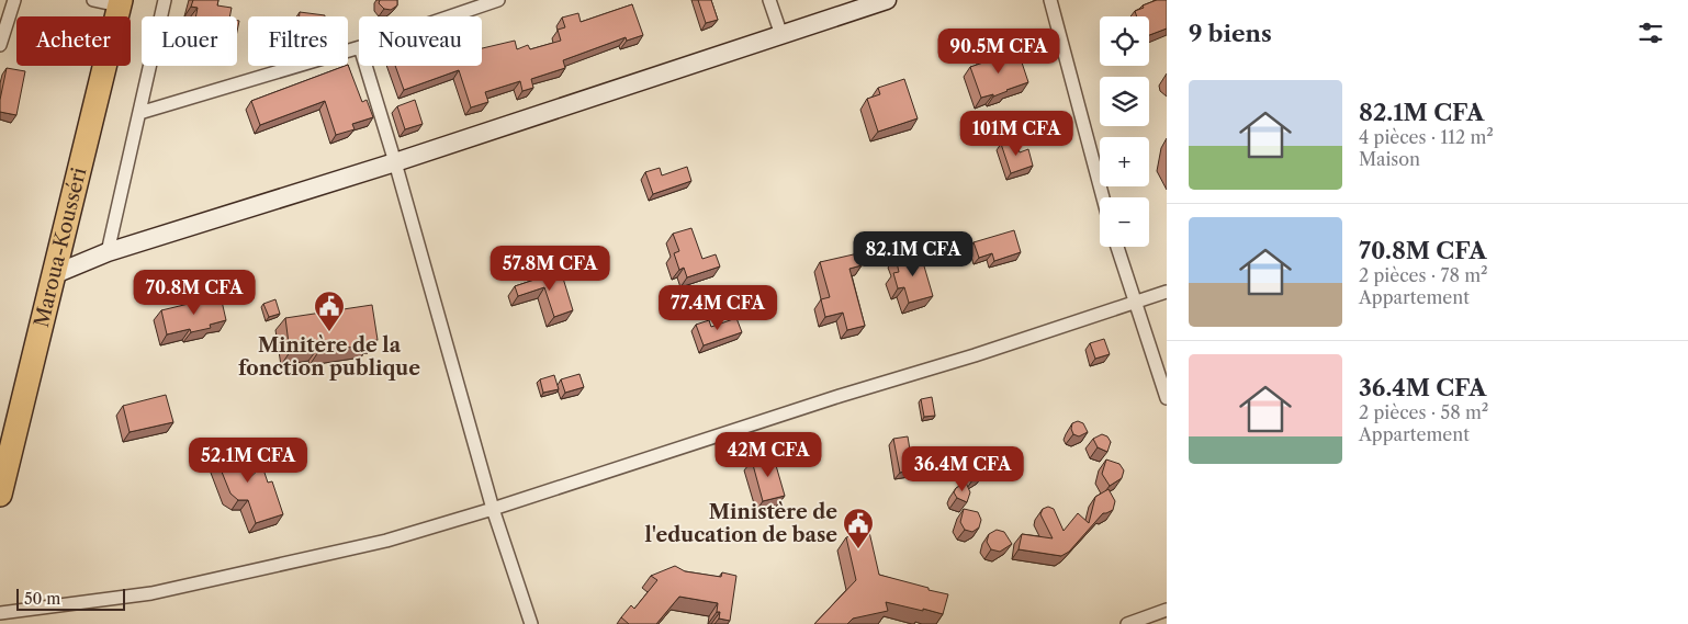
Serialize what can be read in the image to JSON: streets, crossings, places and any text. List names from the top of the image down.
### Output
{
  "streets": {
    "highway": ["Maroua-Kousséri"]
  },
  "places": {
    "public building": ["Minitère de la fonction publique", "Ministère de l'education de base"]
  },
  "scale_bar": "50 m",
  "page": {
    "heading": "9 biens",
    "map_buttons": ["+", "−"],
    "chip": [
      "Acheter",
      "Louer",
      "Filtres",
      "Nouveau"
    ],
    "price": [
      "90.5M CFA",
      "101M CFA",
      "82.1M CFA",
      "57.8M CFA",
      "70.8M CFA",
      "77.4M CFA",
      "42M CFA",
      "52.1M CFA",
      "36.4M CFA"
    ],
    "list": [
      {
        "name": "82.1M CFA",
        "note": "4 pièces · 112 m² · Maison"
      },
      {
        "name": "70.8M CFA",
        "note": "2 pièces · 78 m² · Appartement"
      },
      {
        "name": "36.4M CFA",
        "note": "2 pièces · 58 m² · Appartement"
      }
    ],
    "scale": "50 m"
  }
}
